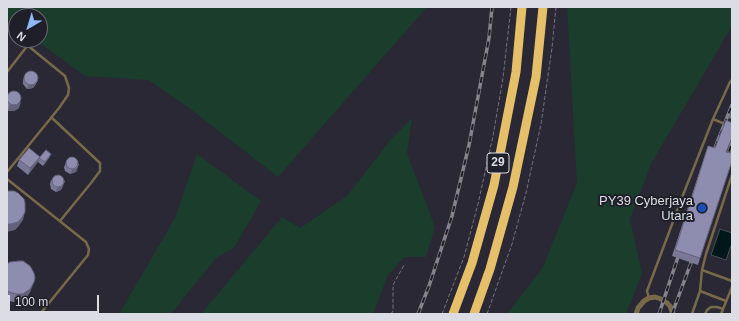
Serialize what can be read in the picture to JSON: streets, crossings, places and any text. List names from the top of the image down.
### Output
{
  "streets": {
    "highway": ["29"]
  },
  "places": ["PY39 Cyberjaya Utara"],
  "scale_bar": "100 m",
  "north": "bottom left"
}
